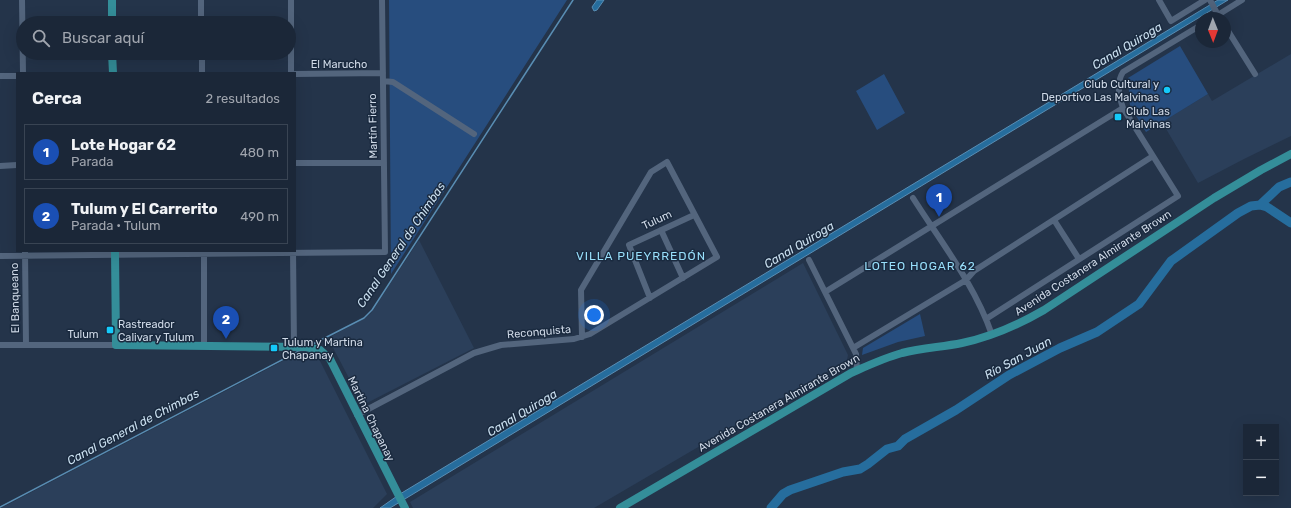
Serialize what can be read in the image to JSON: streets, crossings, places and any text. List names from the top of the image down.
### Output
{
  "streets": {
    "main road": ["Tulum", "Avenida Costanera Almirante Brown", "Martina Chapanay"],
    "street": [
      "El Marucho",
      "Martín Fierro",
      "El Banqueano",
      "Reconquista"
    ]
  },
  "crossings": [
    ["El Marucho", "Martín Fierro"],
    ["Tulum", "El Banqueano"],
    ["Tulum", "Reconquista"],
    ["Tulum", "Martina Chapanay"],
    ["Reconquista", "Martina Chapanay"]
  ],
  "districts": ["VILLA PUEYRREDÓN", "LOTEO HOGAR 62"],
  "water": ["Canal Quiroga", "Canal General de Chimbas", "Río San Juan"],
  "places": {
    "other": ["Club Cultural y Deportivo Las Malvinas"],
    "transit": ["Club Las Malvinas", "Rastreador Calivar y Tulum", "Tulum y Martina Chapanay"]
  },
  "north": "bottom",
  "page": {
    "search": "Buscar aquí",
    "heading": ["Cerca", "2 resultados"],
    "list": [
      {
        "mark": "1",
        "name": "Lote Hogar 62",
        "note": "Parada",
        "value": "480 m"
      },
      {
        "mark": "2",
        "name": "Tulum y El Carrerito",
        "note": "Parada · Tulum",
        "value": "490 m"
      }
    ],
    "pins": ["1", "2"],
    "map_buttons": ["+", "−"]
  }
}
